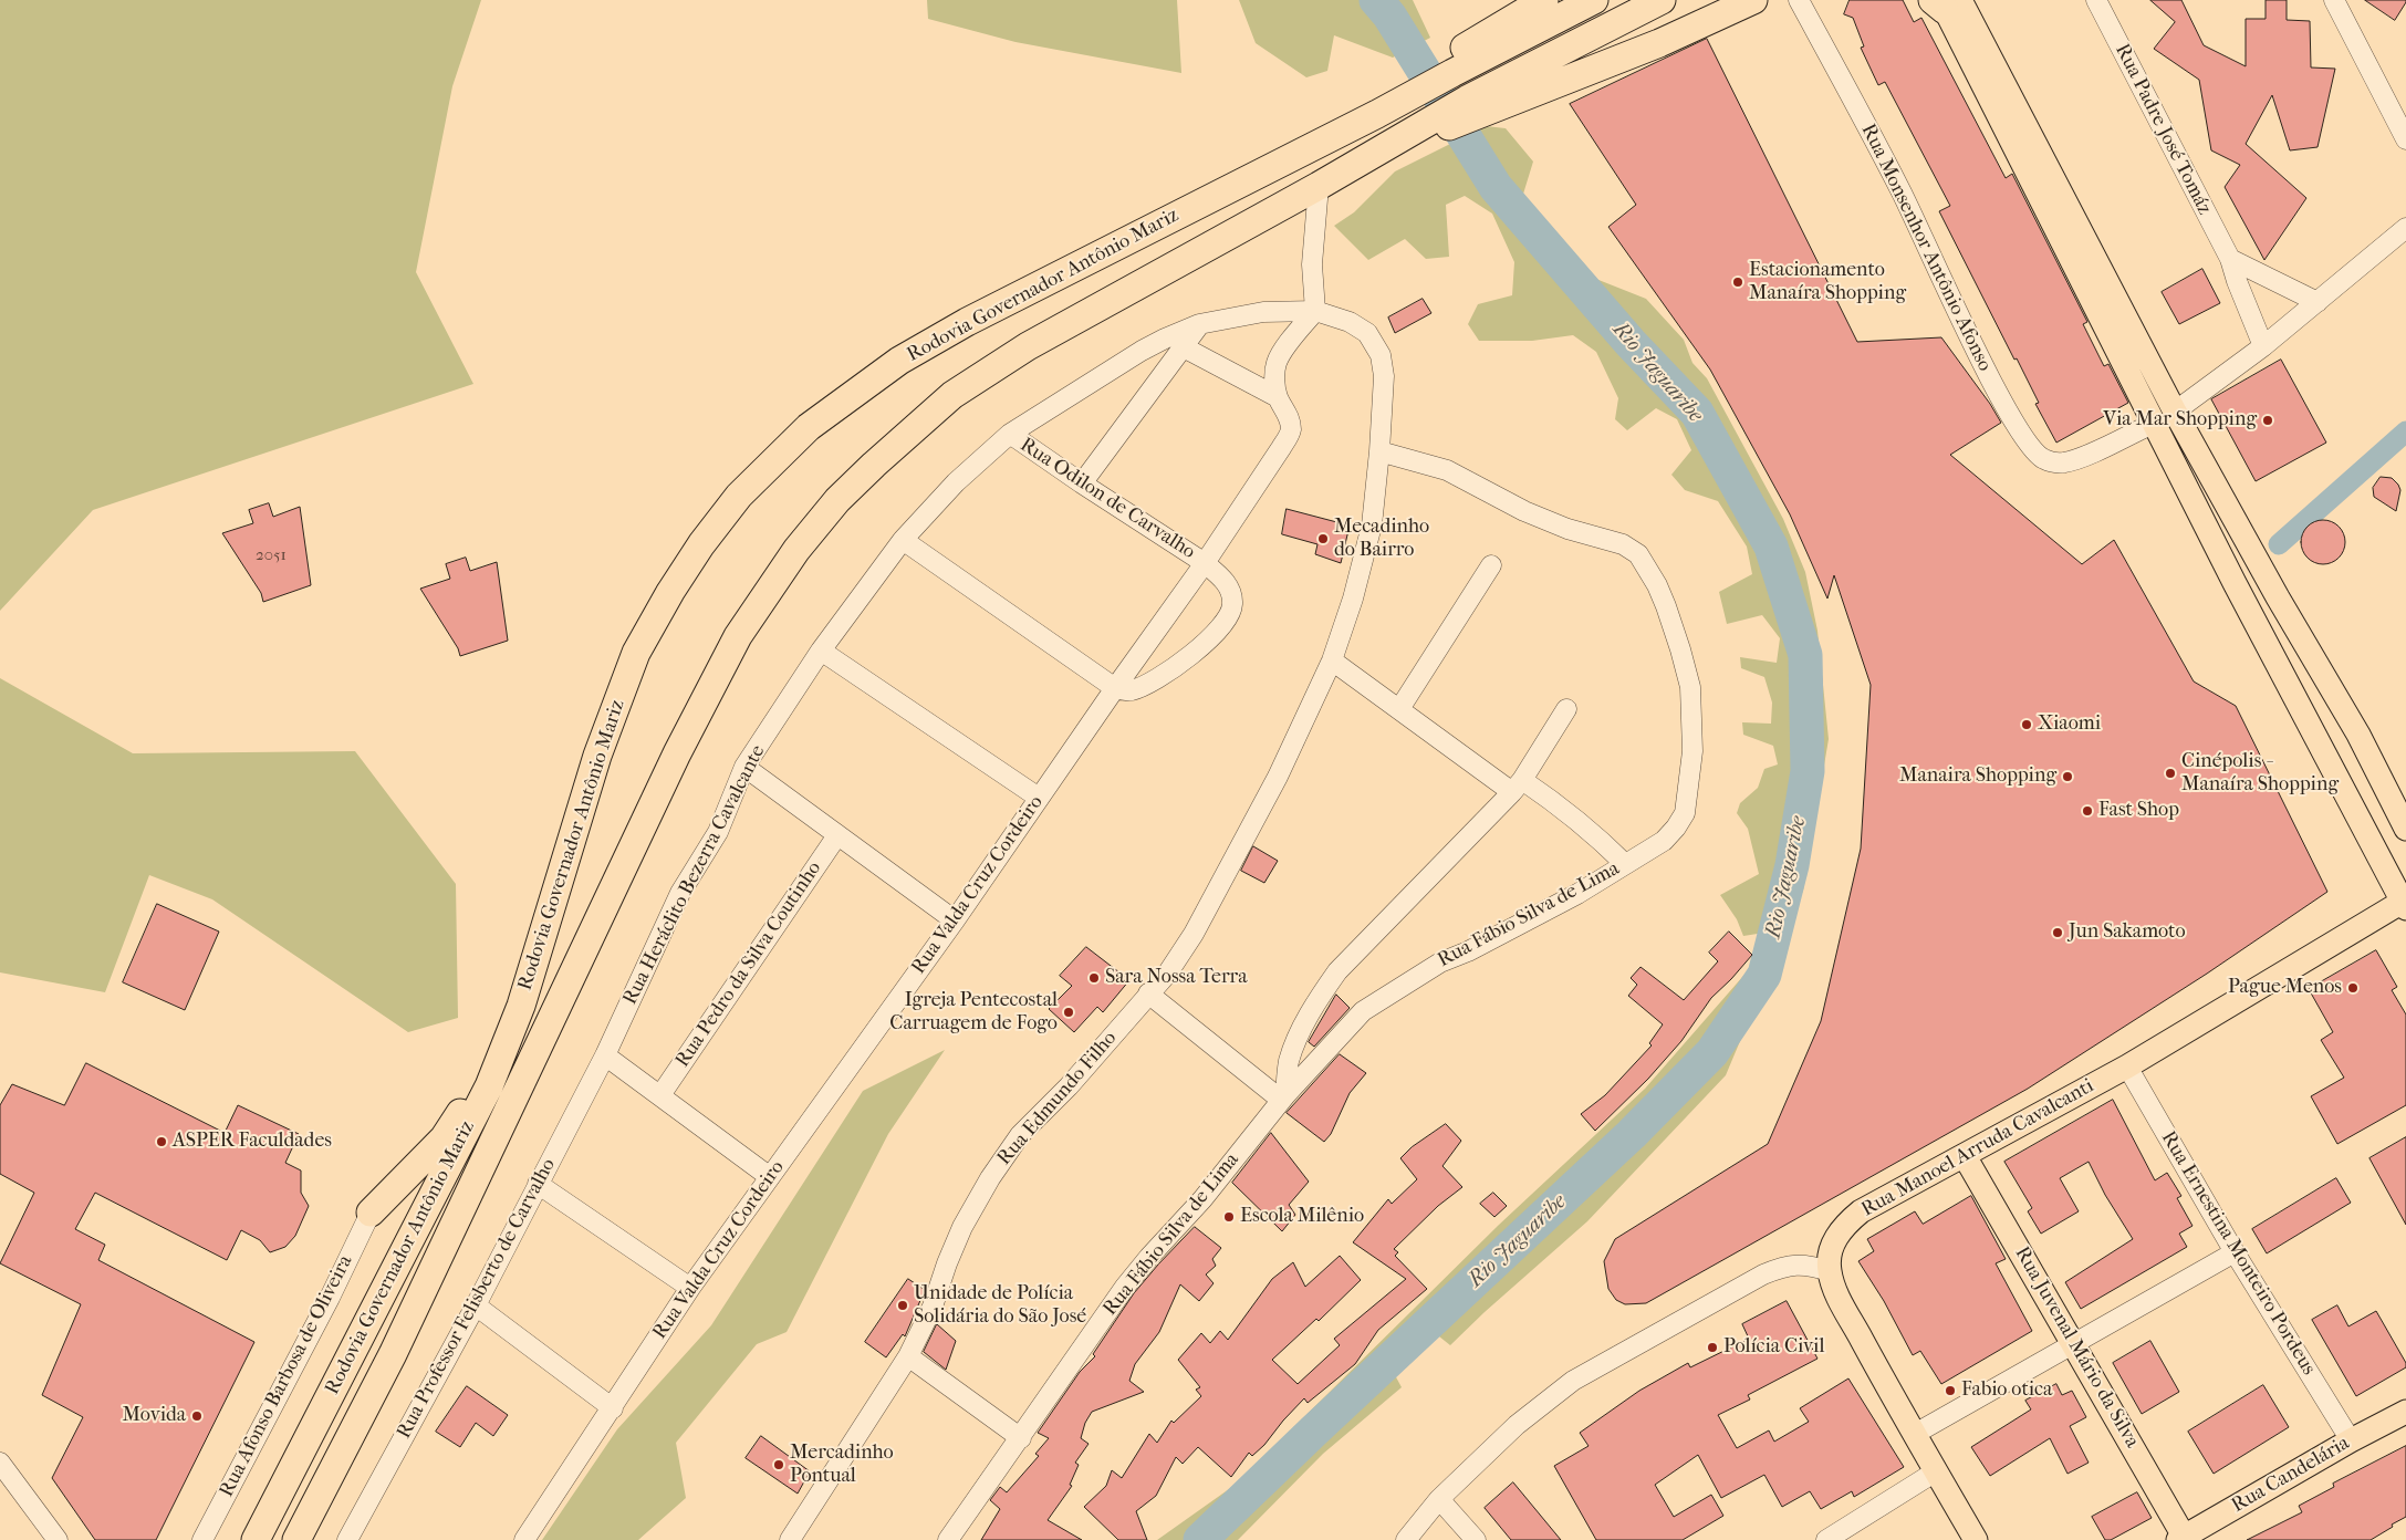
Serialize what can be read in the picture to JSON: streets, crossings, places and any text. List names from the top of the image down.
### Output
{
  "streets": {
    "highway": ["Rodovia Governador Antônio Mariz"],
    "main road": ["Rua Manoel Arruda Cavalcanti", "Rua Juvenal Mário da Silva", "Rua Candelária"],
    "street": [
      "Rua Padre José Tomáz",
      "Rua Monsenhor Antônio Afonso",
      "Rua Odilon de Carvalho",
      "Rua Heráclito Bezerra Cavalcante",
      "Rua Valda Cruz Cordeiro",
      "Rua Fábio Silva de Lima",
      "Rua Pedro da Silva Coutinho",
      "Rua Edmundo Filho",
      "Rua Ernestina Monteiro Pordeus",
      "Rua Professor Felisberto de Carvalho",
      "Rua Afonso Barbosa de Oliveira"
    ]
  },
  "crossings": [
    ["Rua Odilon de Carvalho", "Rua Heráclito Bezerra Cavalcante"],
    ["Rua Odilon de Carvalho", "Rua Valda Cruz Cordeiro"],
    ["Rua Heráclito Bezerra Cavalcante", "Rua Fábio Silva de Lima"],
    ["Rua Heráclito Bezerra Cavalcante", "Rua Edmundo Filho"],
    ["Rua Heráclito Bezerra Cavalcante", "Rua Professor Felisberto de Carvalho"],
    ["Rua Fábio Silva de Lima", "Rua Edmundo Filho"],
    ["Rua Manoel Arruda Cavalcanti", "Rua Ernestina Monteiro Pordeus"],
    ["Rua Manoel Arruda Cavalcanti", "Rua Juvenal Mário da Silva"],
    ["Rua Ernestina Monteiro Pordeus", "Rua Candelária"],
    ["Rua Juvenal Mário da Silva", "Rua Candelária"]
  ],
  "water": ["Rio Jaguaribe"],
  "places": [
    "Estacionamento Manaíra Shopping",
    "Via Mar Shopping",
    "Mecadinho do Bairro",
    "Xiaomi",
    "Cinépolis - Manaíra Shopping",
    "Manaira Shopping",
    "Fast Shop",
    "Jun Sakamoto",
    "Sara Nossa Terra",
    "Pague Menos",
    "Igreja Pentecostal Carruagem de Fogo",
    "ASPER Faculdades",
    "Escola Milênio",
    "Unidade de Polícia Solidária do São José",
    "Polícia Civil",
    "Fabio otica",
    "Movida",
    "Mercadinho Pontual"
  ],
  "house_numbers": ["2051"]
}
